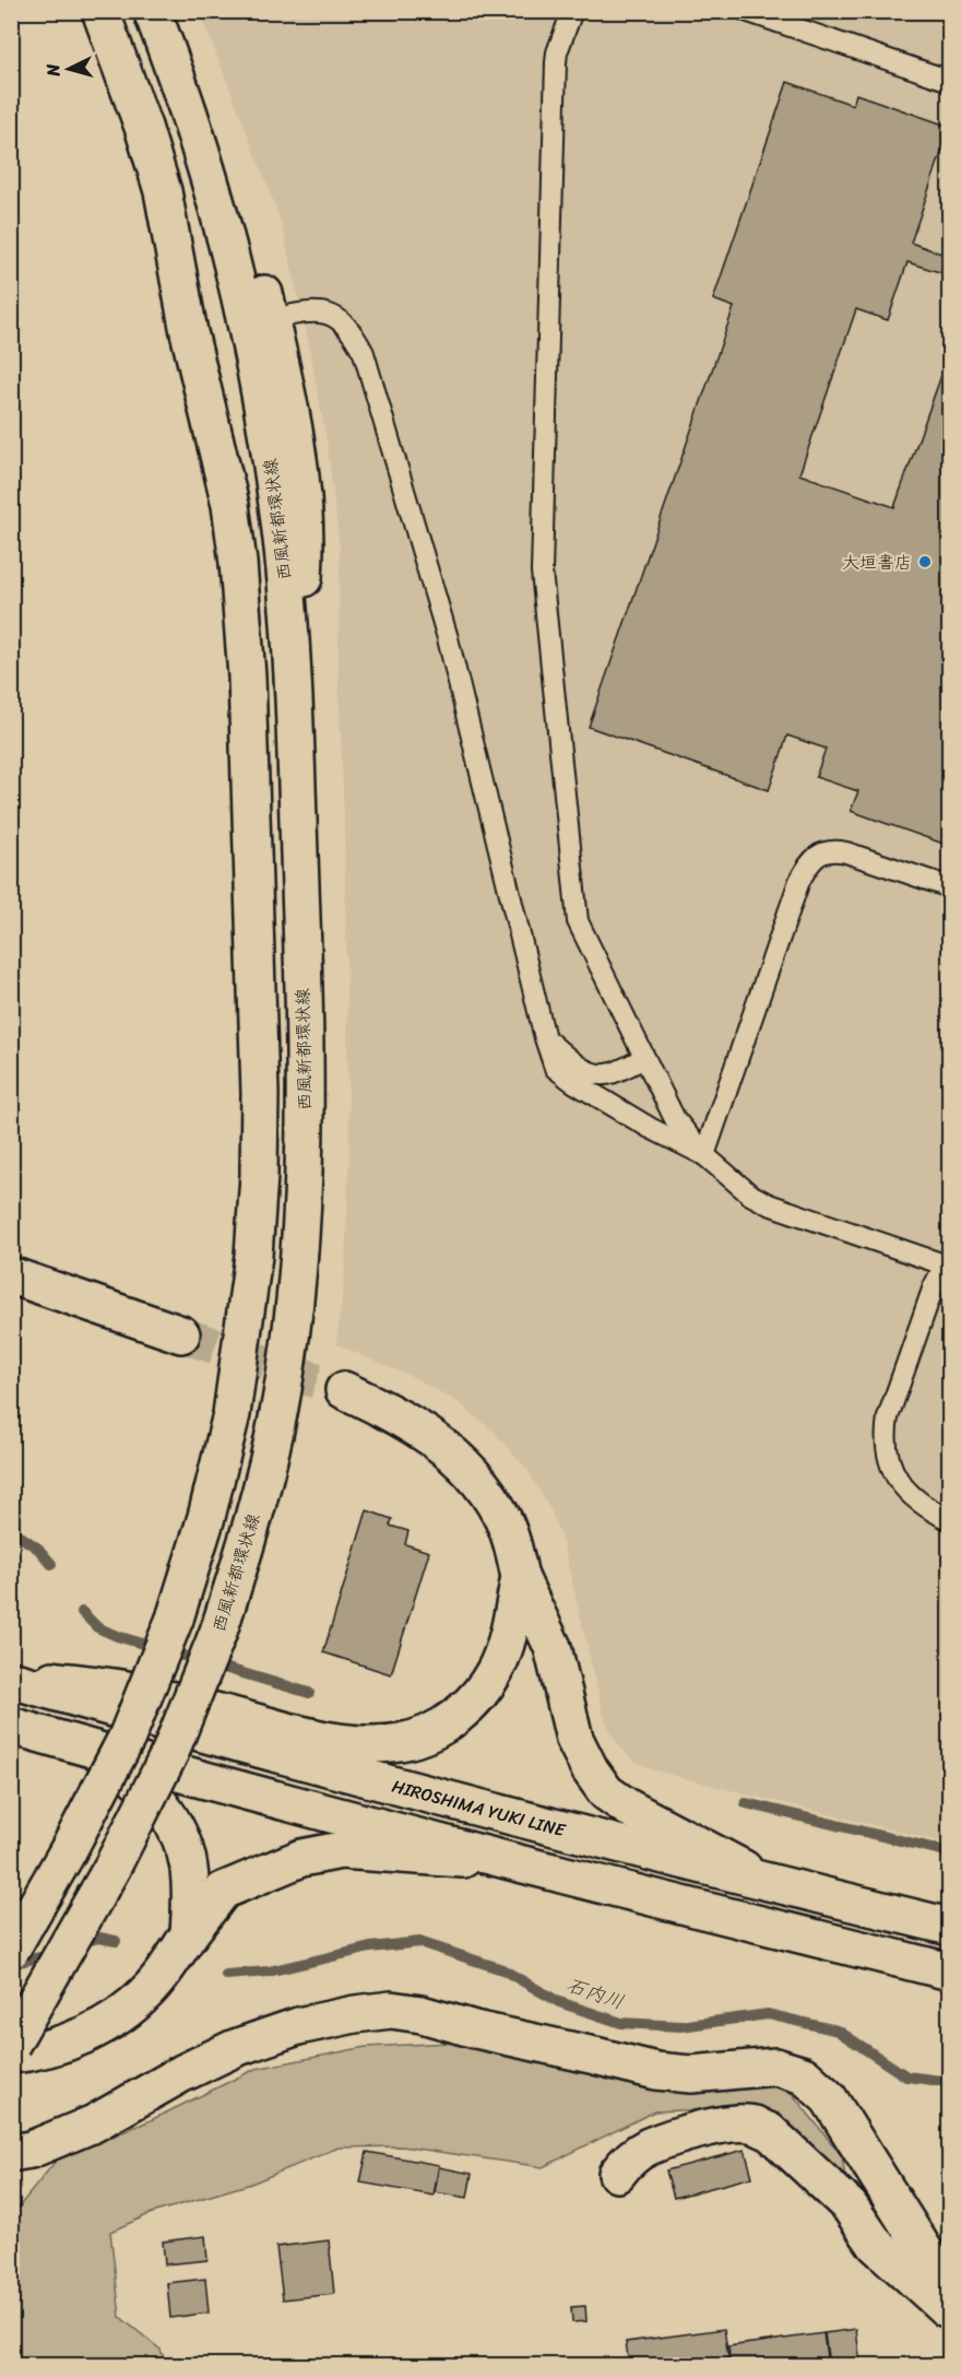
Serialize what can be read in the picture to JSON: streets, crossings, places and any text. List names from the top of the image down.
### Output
{
  "streets": {
    "street": ["西風新都環状線", "HIROSHIMA YUKI LINE"]
  },
  "water": ["石内川"],
  "places": ["大垣書店"],
  "north": "left"
}
